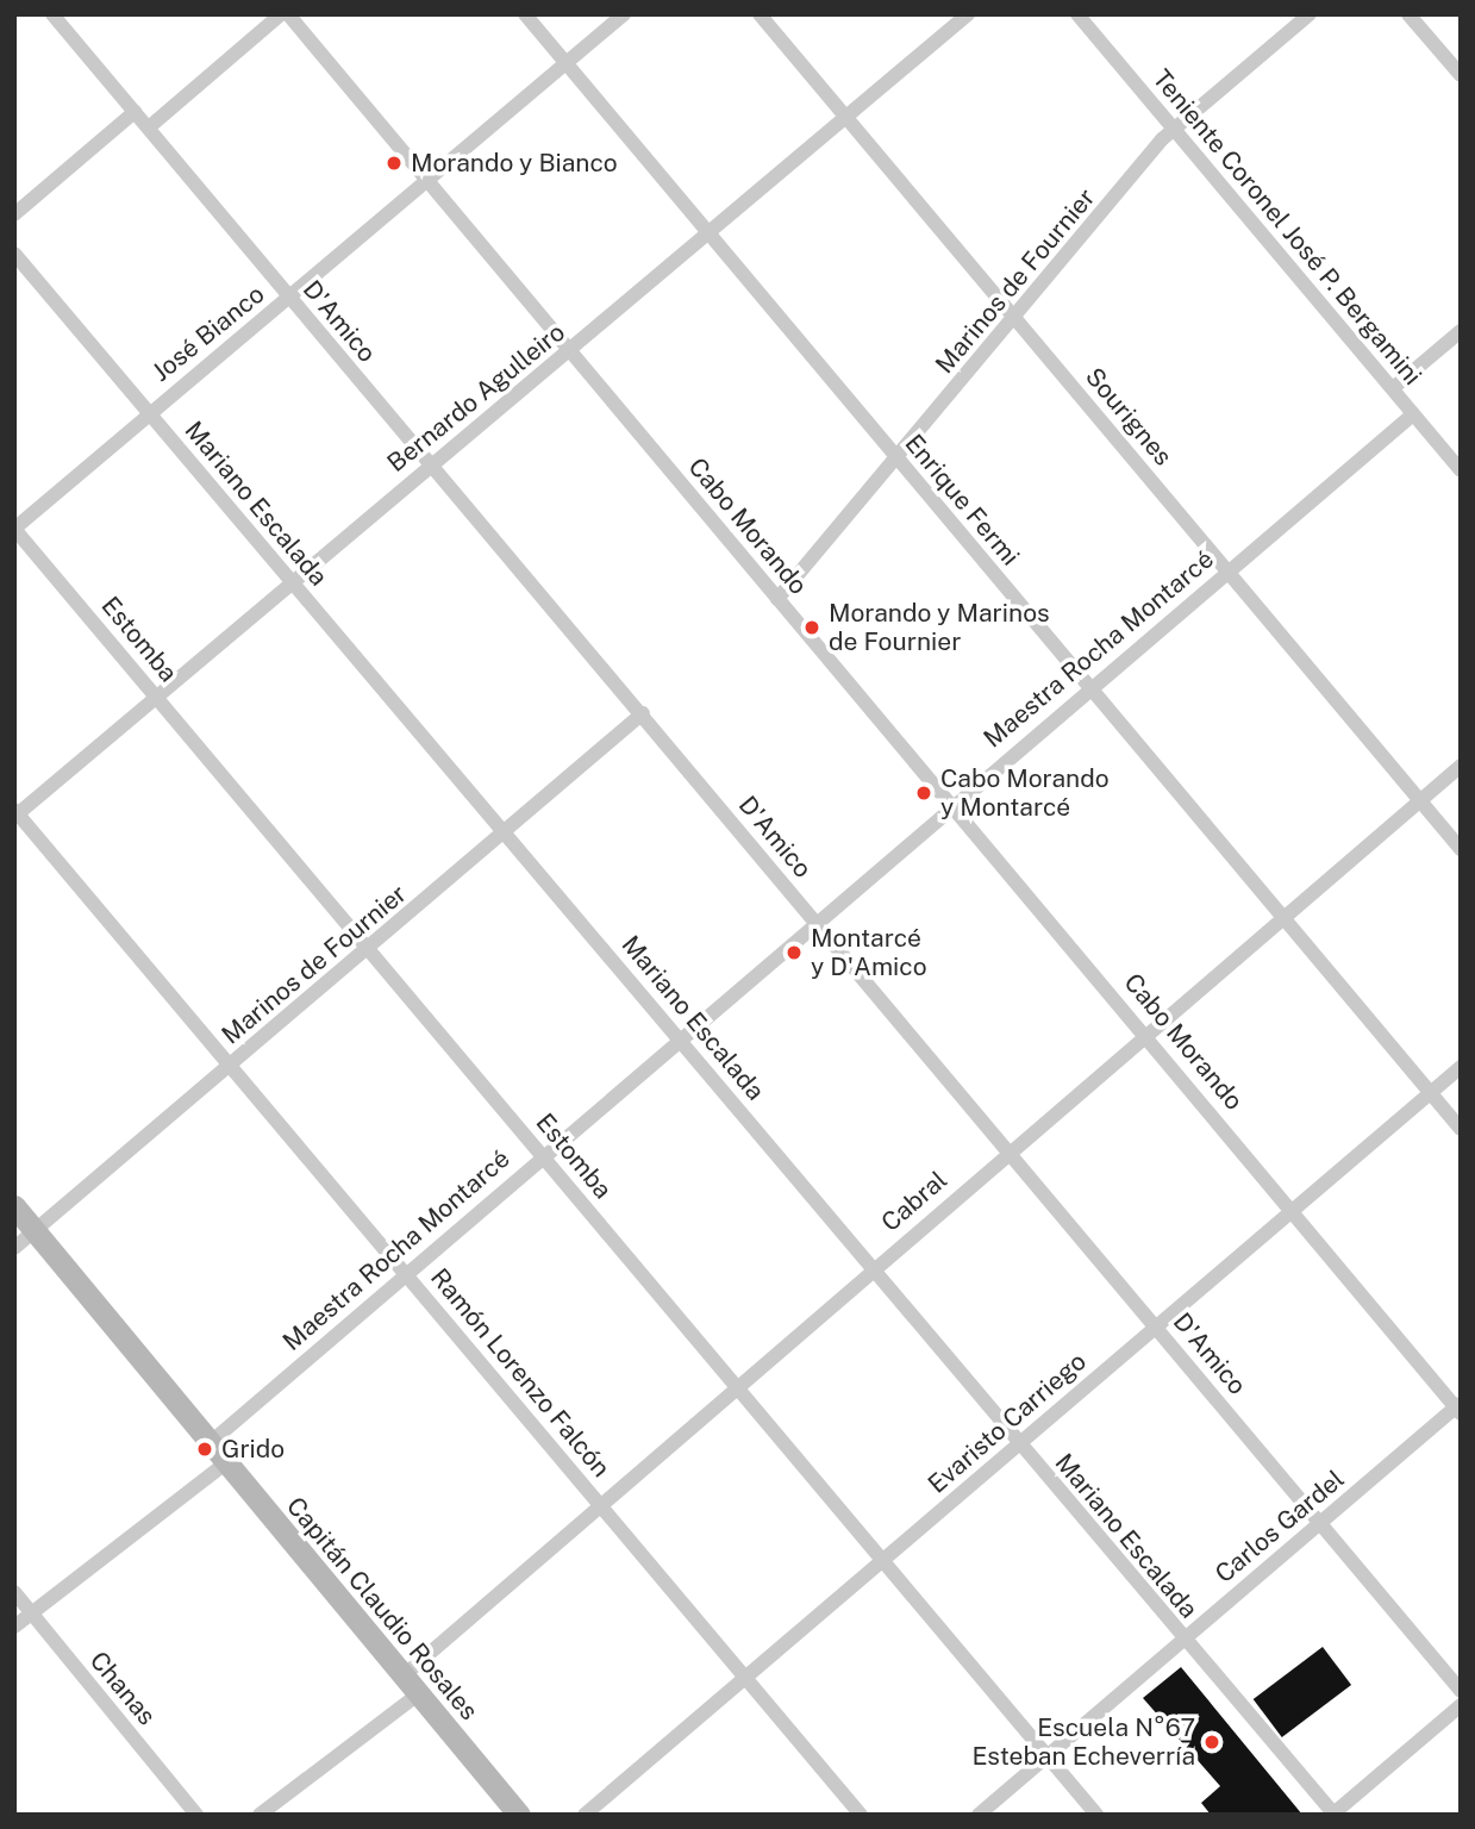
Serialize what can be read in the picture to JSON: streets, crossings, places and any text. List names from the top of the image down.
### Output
{
  "streets": {
    "street": [
      "Teniente Coronel José P. Bergamini",
      "Marinos de Fournier",
      "D'Amico",
      "José Bianco",
      "Bernardo Agulleiro",
      "Sourignes",
      "Enrique Fermi",
      "Mariano Escalada",
      "Cabo Morando",
      "Estomba",
      "Maestra Rocha Montarcé",
      "Cabral",
      "Ramón Lorenzo Falcón",
      "Evaristo Carriego",
      "Carlos Gardel",
      "Capitán Claudio Rosales",
      "Chanas"
    ]
  },
  "crossings": [
    ["Teniente Coronel José P. Bergamini", "Marinos de Fournier"],
    ["Teniente Coronel José P. Bergamini", "Maestra Rocha Montarcé"],
    ["Marinos de Fournier", "D'Amico"],
    ["Marinos de Fournier", "Sourignes"],
    ["Marinos de Fournier", "Enrique Fermi"],
    ["Marinos de Fournier", "Mariano Escalada"],
    ["Marinos de Fournier", "Cabo Morando"],
    ["Marinos de Fournier", "Estomba"],
    ["Marinos de Fournier", "Ramón Lorenzo Falcón"],
    ["Marinos de Fournier", "Capitán Claudio Rosales"],
    ["D'Amico", "José Bianco"],
    ["D'Amico", "Bernardo Agulleiro"],
    ["D'Amico", "Maestra Rocha Montarcé"],
    ["D'Amico", "Cabral"],
    ["D'Amico", "Evaristo Carriego"],
    ["D'Amico", "Carlos Gardel"],
    ["José Bianco", "Enrique Fermi"],
    ["José Bianco", "Mariano Escalada"],
    ["José Bianco", "Cabo Morando"],
    ["José Bianco", "Estomba"],
    ["Bernardo Agulleiro", "Sourignes"],
    ["Bernardo Agulleiro", "Enrique Fermi"],
    ["Bernardo Agulleiro", "Mariano Escalada"],
    ["Bernardo Agulleiro", "Cabo Morando"],
    ["Bernardo Agulleiro", "Estomba"],
    ["Bernardo Agulleiro", "Ramón Lorenzo Falcón"],
    ["Sourignes", "Maestra Rocha Montarcé"],
    ["Sourignes", "Cabral"],
    ["Enrique Fermi", "Maestra Rocha Montarcé"],
    ["Enrique Fermi", "Cabral"],
    ["Enrique Fermi", "Evaristo Carriego"],
    ["Mariano Escalada", "Maestra Rocha Montarcé"],
    ["Mariano Escalada", "Cabral"],
    ["Mariano Escalada", "Evaristo Carriego"],
    ["Mariano Escalada", "Carlos Gardel"],
    ["Cabo Morando", "Maestra Rocha Montarcé"],
    ["Cabo Morando", "Cabral"],
    ["Cabo Morando", "Evaristo Carriego"],
    ["Cabo Morando", "Carlos Gardel"],
    ["Estomba", "Maestra Rocha Montarcé"],
    ["Estomba", "Cabral"],
    ["Estomba", "Evaristo Carriego"],
    ["Estomba", "Carlos Gardel"],
    ["Maestra Rocha Montarcé", "Ramón Lorenzo Falcón"],
    ["Maestra Rocha Montarcé", "Capitán Claudio Rosales"],
    ["Cabral", "Ramón Lorenzo Falcón"],
    ["Cabral", "Capitán Claudio Rosales"],
    ["Ramón Lorenzo Falcón", "Evaristo Carriego"]
  ],
  "places": [
    "Morando y Bianco",
    "Morando y Marinos de Fournier",
    "Cabo Morando y Montarcé",
    "Montarcé y D'Amico",
    "Grido",
    "Escuela N°67 Esteban Echeverría"
  ]
}
